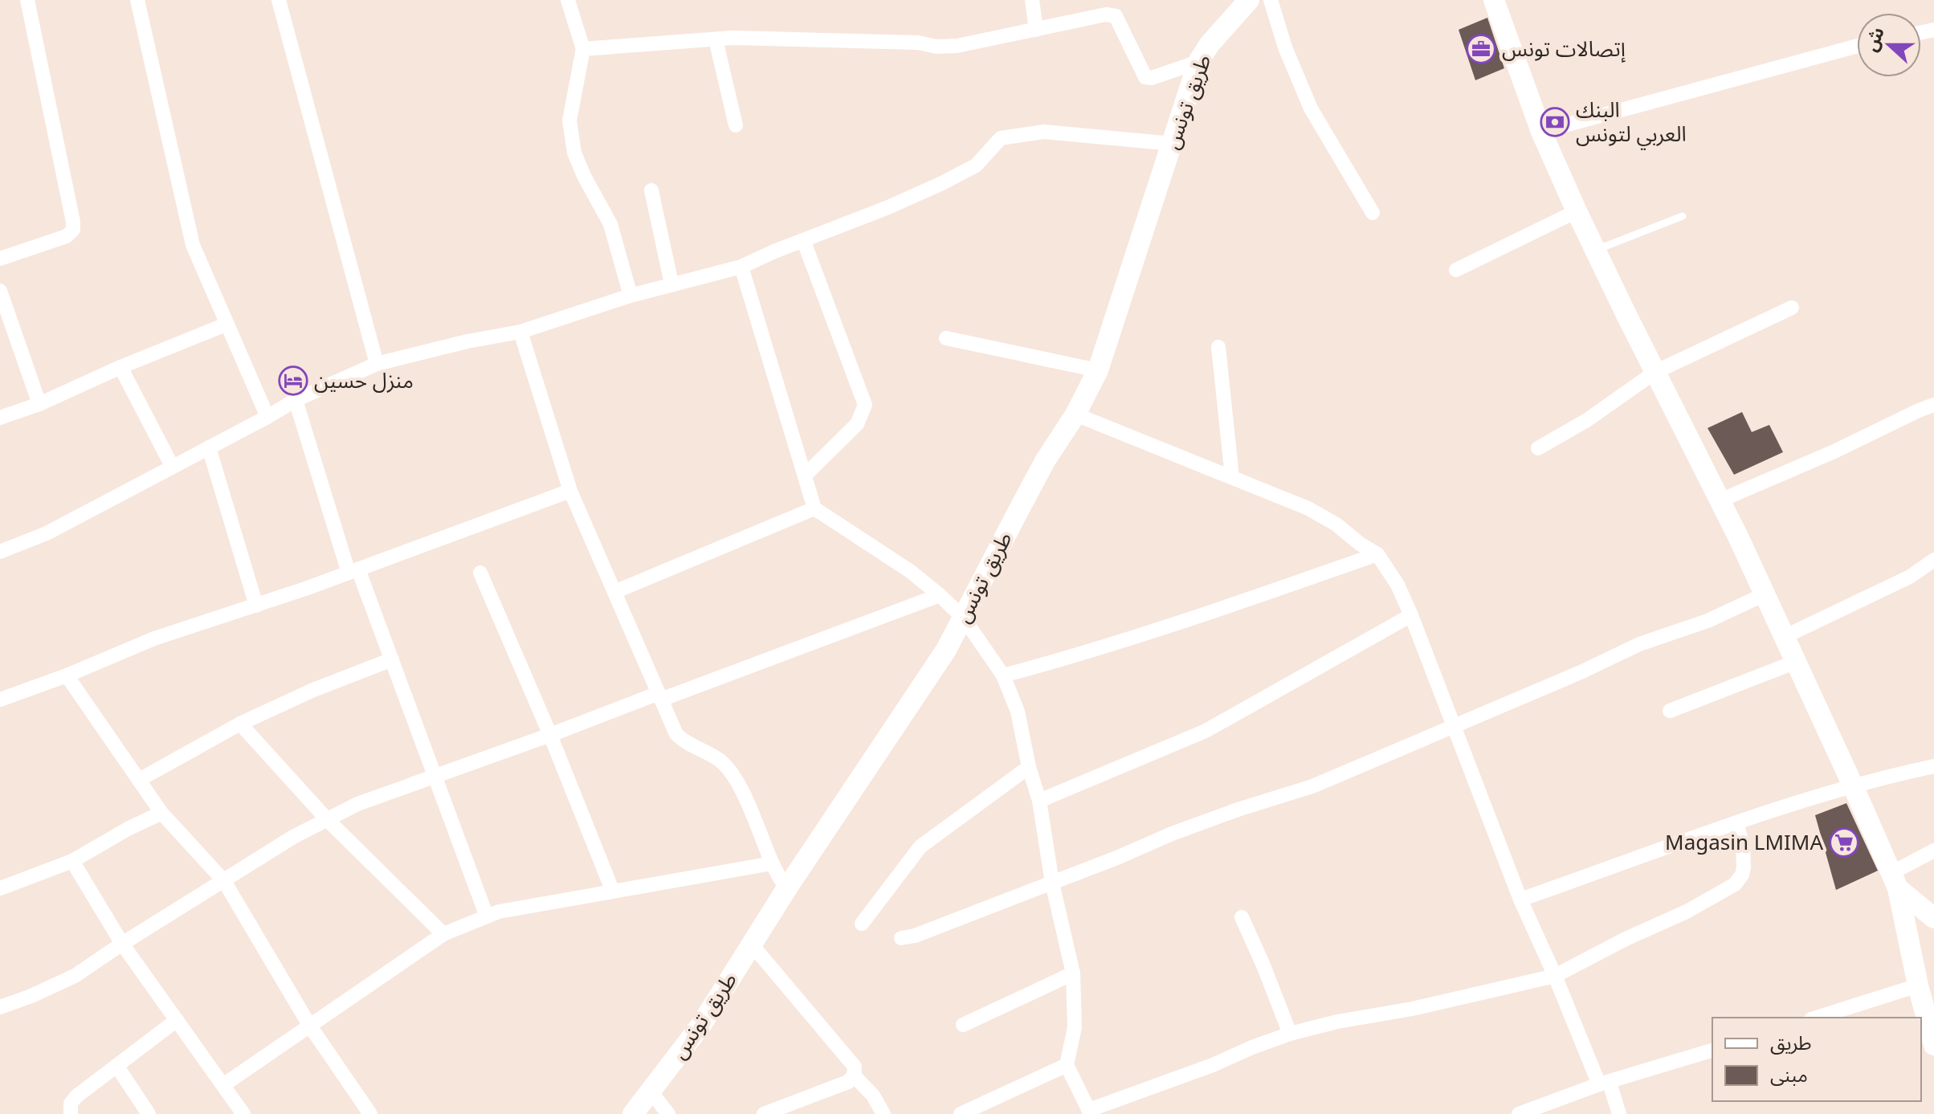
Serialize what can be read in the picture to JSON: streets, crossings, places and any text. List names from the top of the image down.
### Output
{
  "streets": {
    "main road": ["طريق تونس"]
  },
  "places": {
    "office": ["إتصالات تونس"],
    "bank": ["البنك العربي لتونس"],
    "hotel": ["منزل حسين"],
    "supermarket": ["Magasin LMIMA"]
  },
  "legend": ["طريق", "مبنى"],
  "north": "left"
}
